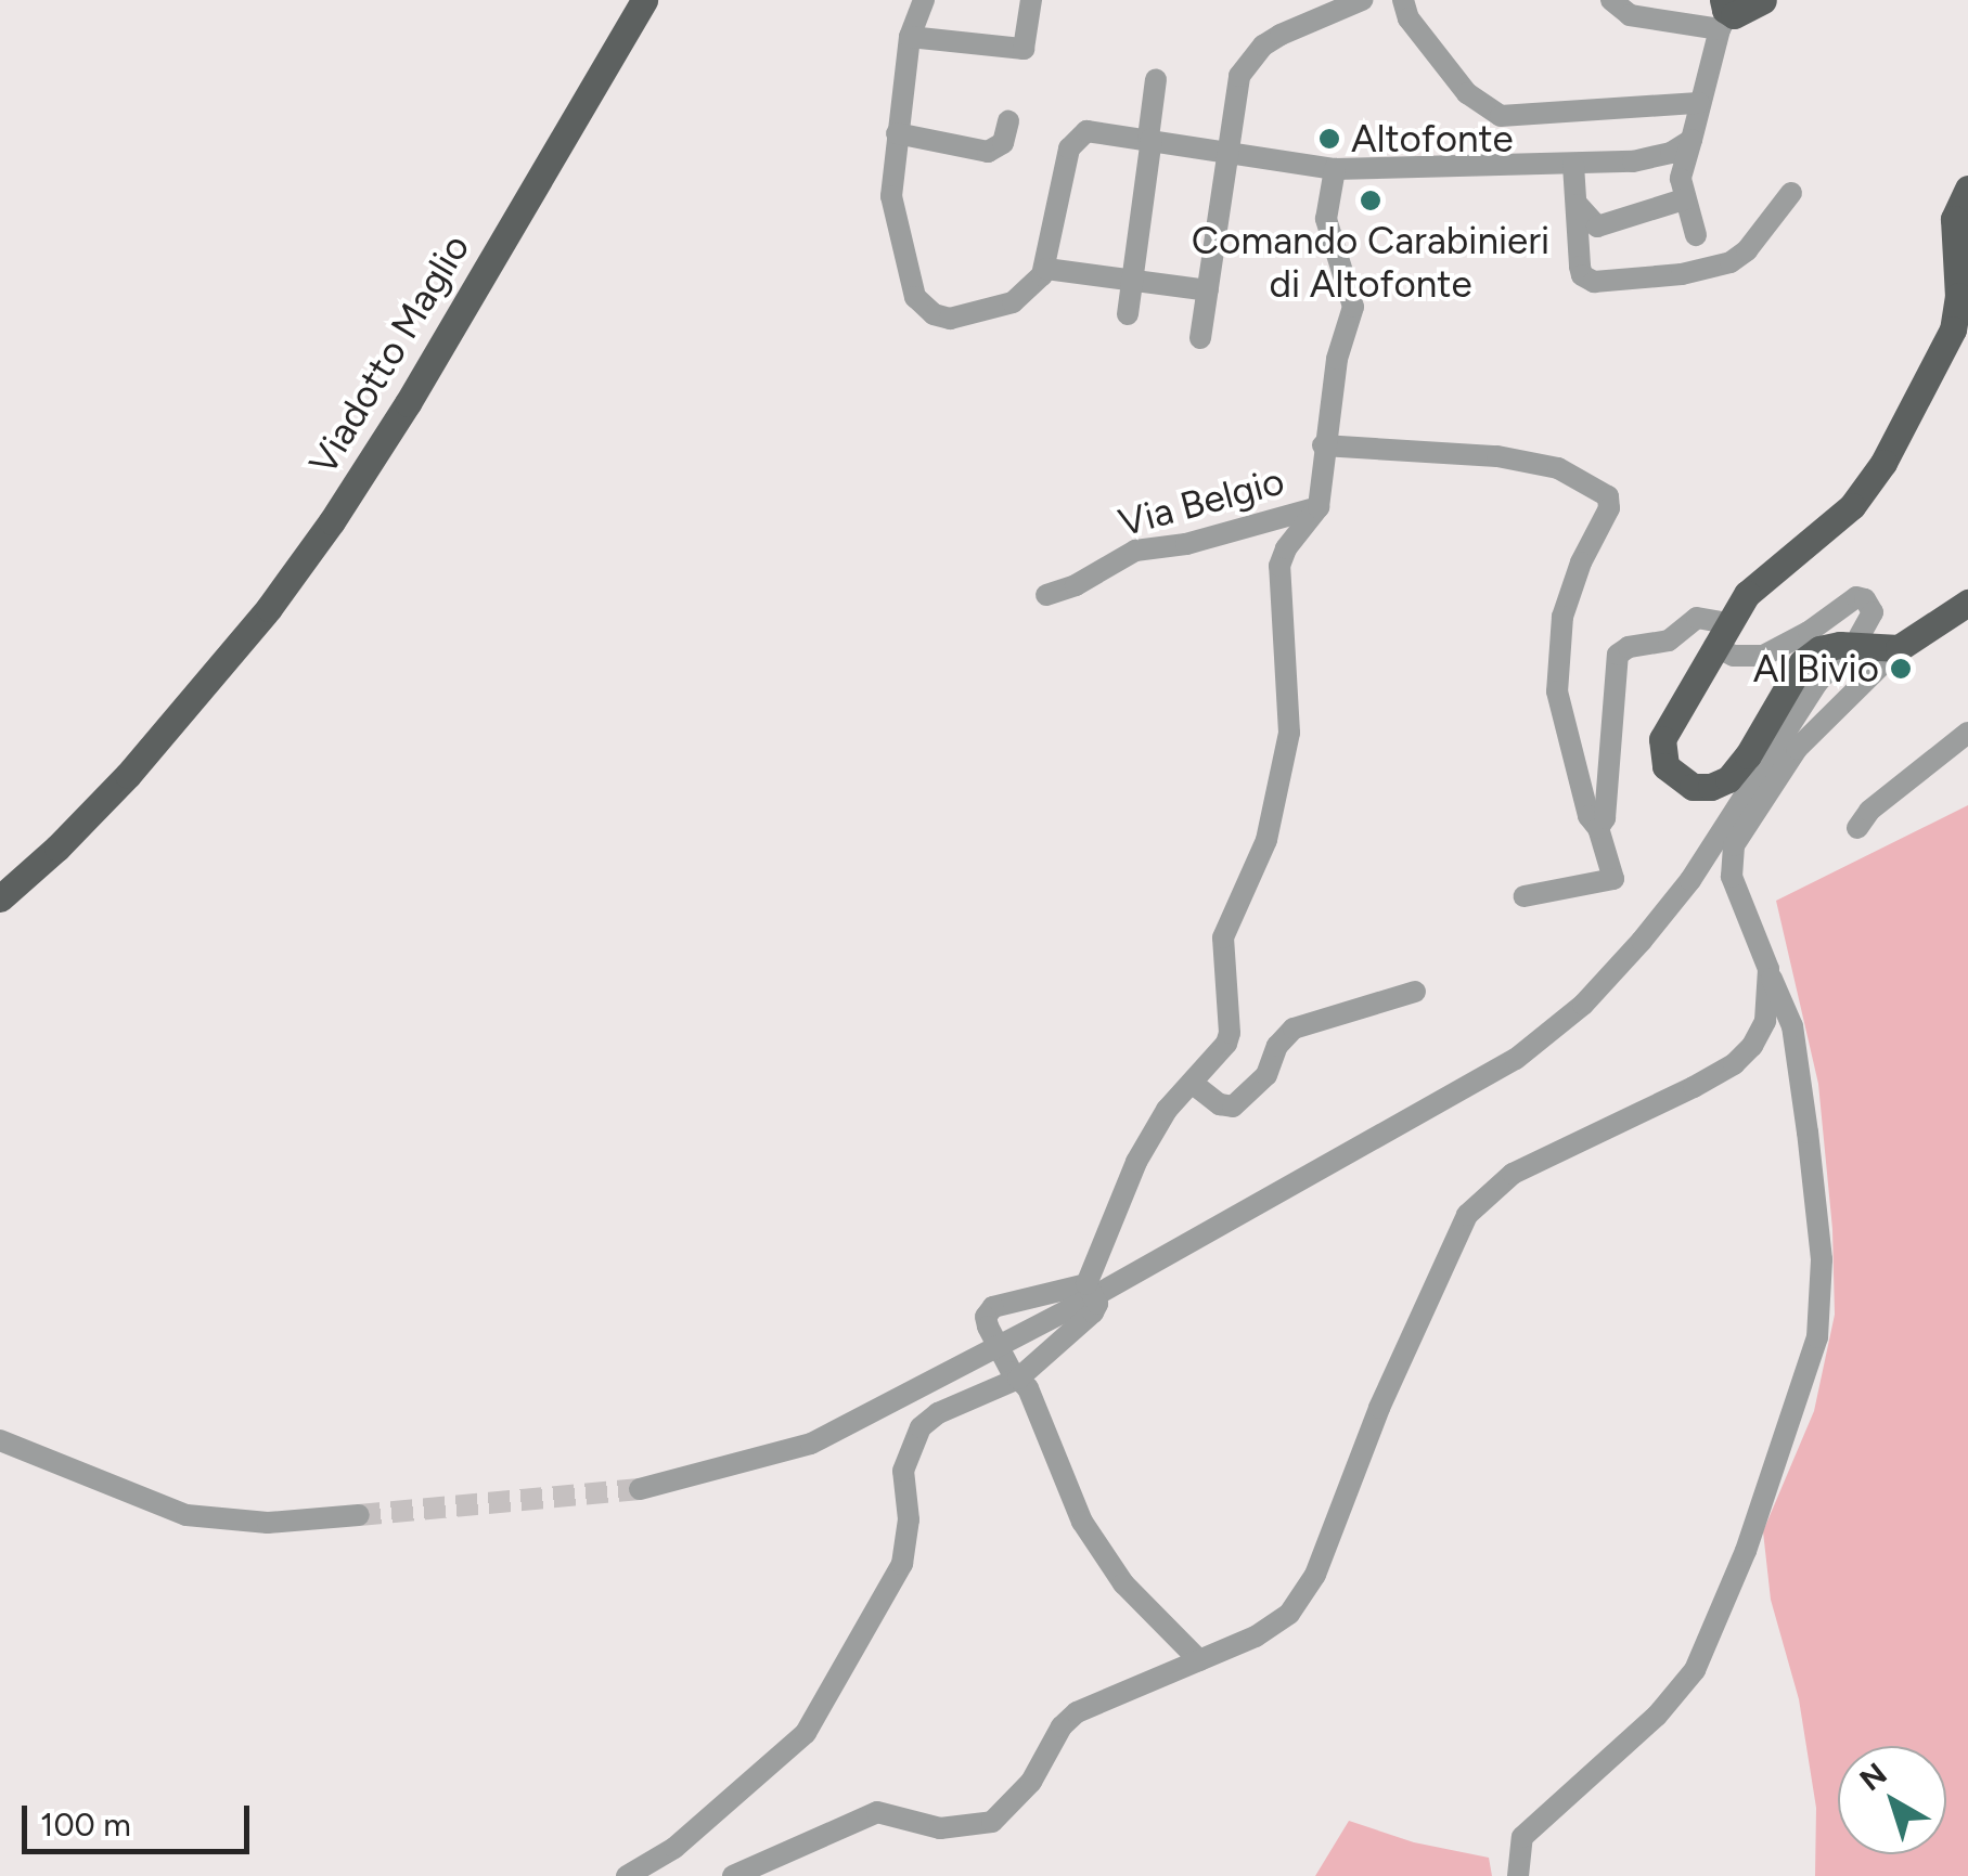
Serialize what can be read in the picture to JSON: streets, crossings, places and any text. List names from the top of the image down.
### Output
{
  "streets": {
    "main road": ["Viadotto Maglio"],
    "street": ["Via Belgio"]
  },
  "places": ["Altofonte", "Comando Carabinieri di Altofonte", "Al Bivio"],
  "scale_bar": "100 m",
  "north": "top left"
}
